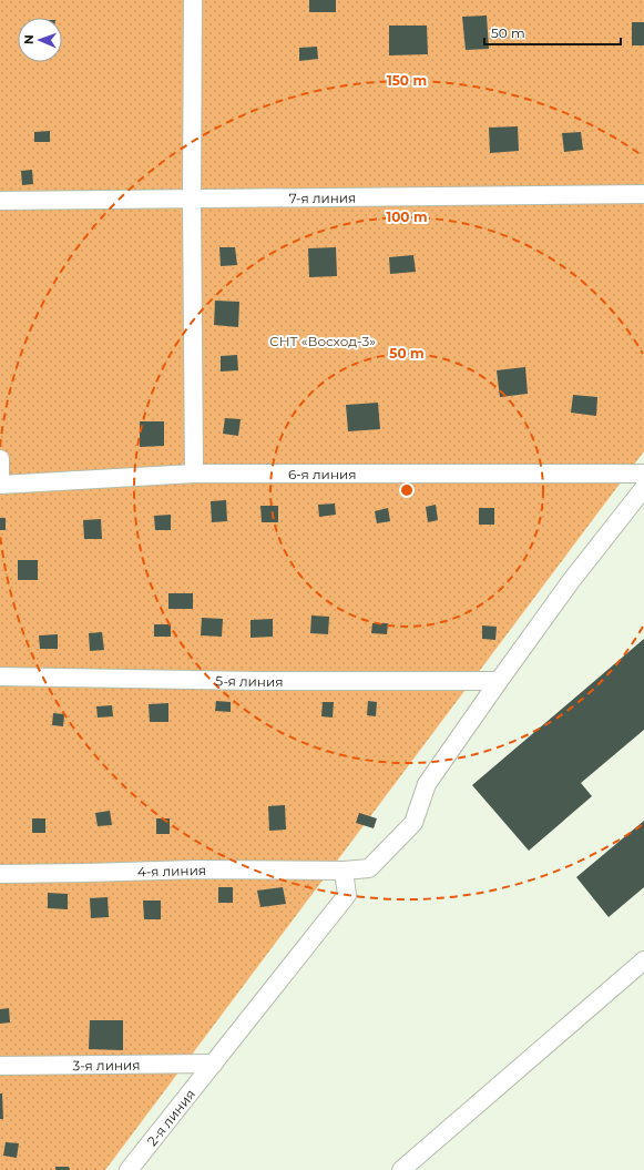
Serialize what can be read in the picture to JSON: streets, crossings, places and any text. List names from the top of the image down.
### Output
{
  "streets": {
    "street": [
      "7-я линия",
      "6-я линия",
      "5-я линия",
      "4-я линия",
      "3-я линия",
      "2-я линия"
    ]
  },
  "crossings": [
    ["5-я линия", "4-я линия"],
    ["4-я линия", "2-я линия"],
    ["3-я линия", "2-я линия"]
  ],
  "parks": ["СНТ «Восход-3»"],
  "scale_bar": "50 m",
  "north": "left",
  "rings": ["150 m", "100 m", "50 m"]
}
